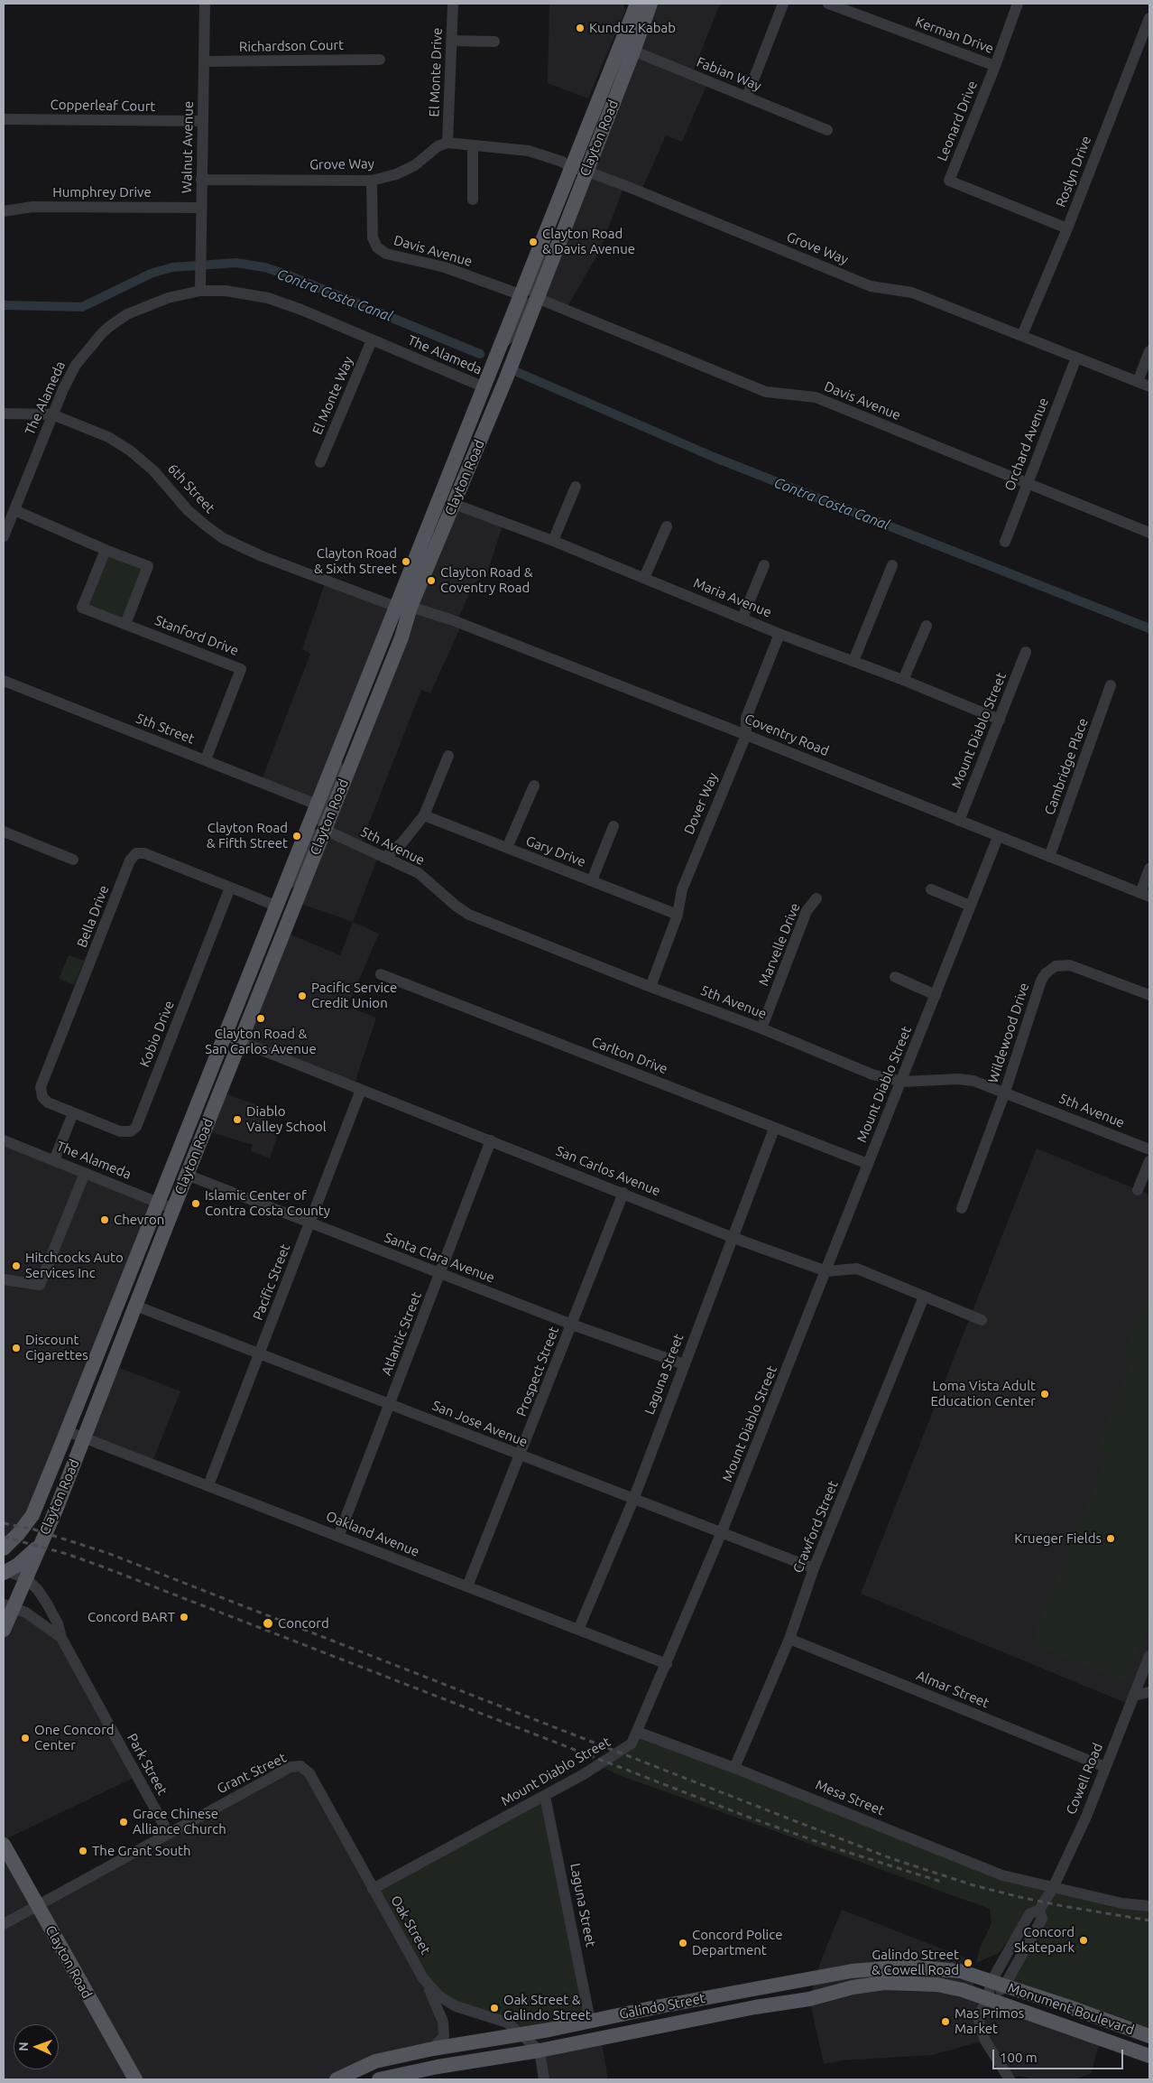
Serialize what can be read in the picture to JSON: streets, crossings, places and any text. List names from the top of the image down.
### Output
{
  "streets": {
    "main road": ["Clayton Road", "Galindo Street", "Monument Boulevard"],
    "street": [
      "Kerman Drive",
      "Richardson Court",
      "El Monte Drive",
      "Fabian Way",
      "Copperleaf Court",
      "Leonard Drive",
      "Walnut Avenue",
      "Grove Way",
      "Roslyn Drive",
      "Humphrey Drive",
      "Davis Avenue",
      "The Alameda",
      "El Monte Way",
      "Orchard Avenue",
      "6th Street",
      "Maria Avenue",
      "Stanford Drive",
      "5th Street",
      "Mount Diablo Street",
      "Coventry Road",
      "Cambridge Place",
      "Dover Way",
      "5th Avenue",
      "Gary Drive",
      "Bella Drive",
      "Marvelle Drive",
      "Wildewood Drive",
      "Kobio Drive",
      "Carlton Drive",
      "San Carlos Avenue",
      "Santa Clara Avenue",
      "Pacific Street",
      "Atlantic Street",
      "Prospect Street",
      "Laguna Street",
      "San Jose Avenue",
      "Crawford Street",
      "Oakland Avenue",
      "Almar Street",
      "Park Street",
      "Grant Street",
      "Cowell Road",
      "Mesa Street",
      "Oak Street"
    ]
  },
  "crossings": [
    ["Kerman Drive", "Leonard Drive"],
    ["Richardson Court", "Walnut Avenue"],
    ["El Monte Drive", "Grove Way"],
    ["Fabian Way", "Clayton Road"],
    ["Copperleaf Court", "Walnut Avenue"],
    ["Leonard Drive", "Roslyn Drive"],
    ["Clayton Road", "Grove Way"],
    ["Clayton Road", "Davis Avenue"],
    ["Clayton Road", "The Alameda"],
    ["Clayton Road", "6th Street"],
    ["Clayton Road", "Maria Avenue"],
    ["Clayton Road", "5th Street"],
    ["Clayton Road", "Coventry Road"],
    ["Clayton Road", "5th Avenue"],
    ["Clayton Road", "Bella Drive"],
    ["Clayton Road", "San Carlos Avenue"],
    ["Clayton Road", "Santa Clara Avenue"],
    ["Clayton Road", "San Jose Avenue"],
    ["Clayton Road", "Oakland Avenue"],
    ["Clayton Road", "Park Street"],
    ["Clayton Road", "Grant Street"],
    ["Walnut Avenue", "Grove Way"],
    ["Walnut Avenue", "Humphrey Drive"],
    ["Walnut Avenue", "The Alameda"],
    ["Grove Way", "Roslyn Drive"],
    ["Grove Way", "Davis Avenue"],
    ["Grove Way", "Orchard Avenue"],
    ["Davis Avenue", "Orchard Avenue"],
    ["The Alameda", "El Monte Way"],
    ["The Alameda", "6th Street"],
    ["6th Street", "Coventry Road"],
    ["Maria Avenue", "Mount Diablo Street"],
    ["Maria Avenue", "Dover Way"],
    ["Stanford Drive", "5th Street"],
    ["Mount Diablo Street", "Coventry Road"],
    ["Mount Diablo Street", "5th Avenue"],
    ["Mount Diablo Street", "Carlton Drive"],
    ["Mount Diablo Street", "San Carlos Avenue"],
    ["Mount Diablo Street", "Laguna Street"],
    ["Mount Diablo Street", "San Jose Avenue"],
    ["Mount Diablo Street", "Oakland Avenue"],
    ["Mount Diablo Street", "Mesa Street"],
    ["Mount Diablo Street", "Oak Street"],
    ["Coventry Road", "Cambridge Place"],
    ["Coventry Road", "Dover Way"],
    ["Dover Way", "5th Avenue"],
    ["Dover Way", "Gary Drive"],
    ["5th Avenue", "Marvelle Drive"],
    ["5th Avenue", "Wildewood Drive"],
    ["Bella Drive", "Kobio Drive"],
    ["Carlton Drive", "Laguna Street"],
    ["San Carlos Avenue", "Pacific Street"],
    ["San Carlos Avenue", "Atlantic Street"],
    ["San Carlos Avenue", "Prospect Street"],
    ["San Carlos Avenue", "Laguna Street"],
    ["San Carlos Avenue", "Crawford Street"],
    ["Santa Clara Avenue", "Pacific Street"],
    ["Santa Clara Avenue", "Atlantic Street"],
    ["Santa Clara Avenue", "Prospect Street"],
    ["Santa Clara Avenue", "Laguna Street"],
    ["Pacific Street", "San Jose Avenue"],
    ["Pacific Street", "Oakland Avenue"],
    ["Atlantic Street", "San Jose Avenue"],
    ["Atlantic Street", "Oakland Avenue"],
    ["Prospect Street", "San Jose Avenue"],
    ["Prospect Street", "Oakland Avenue"],
    ["Laguna Street", "San Jose Avenue"],
    ["Laguna Street", "Oakland Avenue"],
    ["Laguna Street", "Galindo Street"],
    ["San Jose Avenue", "Crawford Street"],
    ["Crawford Street", "Almar Street"],
    ["Crawford Street", "Mesa Street"],
    ["Almar Street", "Cowell Road"],
    ["Park Street", "Grant Street"],
    ["Grant Street", "Oak Street"],
    ["Cowell Road", "Mesa Street"],
    ["Cowell Road", "Galindo Street"],
    ["Cowell Road", "Monument Boulevard"],
    ["Oak Street", "Galindo Street"],
    ["Galindo Street", "Monument Boulevard"]
  ],
  "water": ["Contra Costa Canal"],
  "places": [
    "Kunduz Kabab",
    "Clayton Road & Davis Avenue",
    "Clayton Road & Sixth Street",
    "Clayton Road & Coventry Road",
    "Clayton Road & Fifth Street",
    "Pacific Service Credit Union",
    "Clayton Road & San Carlos Avenue",
    "Diablo Valley School",
    "Islamic Center of Contra Costa County",
    "Chevron",
    "Hitchcocks Auto Services Inc",
    "Discount Cigarettes",
    "Loma Vista Adult Education Center",
    "Krueger Fields",
    "Concord BART",
    "Concord",
    "One Concord Center",
    "Grace Chinese Alliance Church",
    "The Grant South",
    "Concord Skatepark",
    "Concord Police Department",
    "Galindo Street & Cowell Road",
    "Oak Street & Galindo Street",
    "Mas Primos Market"
  ],
  "scale_bar": "100 m",
  "north": "left"
}
